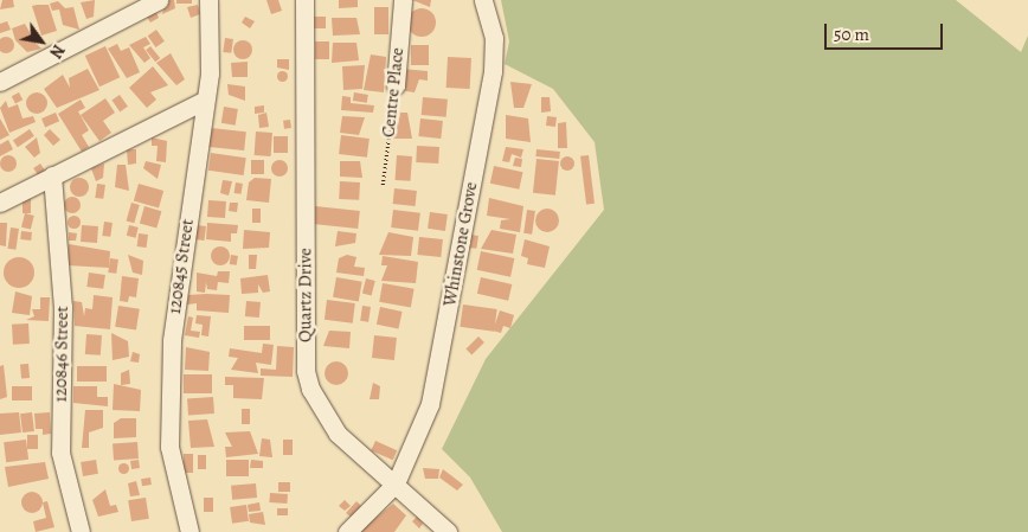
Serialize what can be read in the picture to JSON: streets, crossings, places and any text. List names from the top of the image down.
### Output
{
  "streets": {
    "street": [
      "Centre Place",
      "Whinstone Grove",
      "120845 Street",
      "Quartz Drive",
      "120846 Street"
    ]
  },
  "crossings": [
    ["Whinstone Grove", "Quartz Drive"]
  ],
  "scale_bar": "50 m",
  "north": "bottom right"
}
